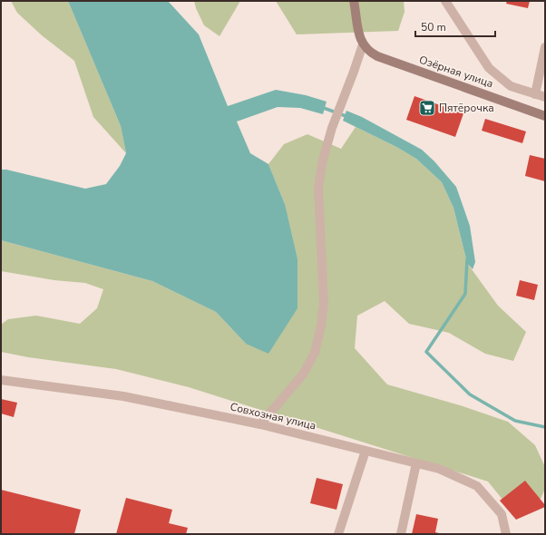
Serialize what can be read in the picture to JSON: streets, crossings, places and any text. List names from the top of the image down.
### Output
{
  "streets": {
    "street": ["Озёрная улица", "Совхозная улица"]
  },
  "places": {
    "supermarket": ["Пятёрочка"]
  },
  "scale_bar": "50 m"
}
